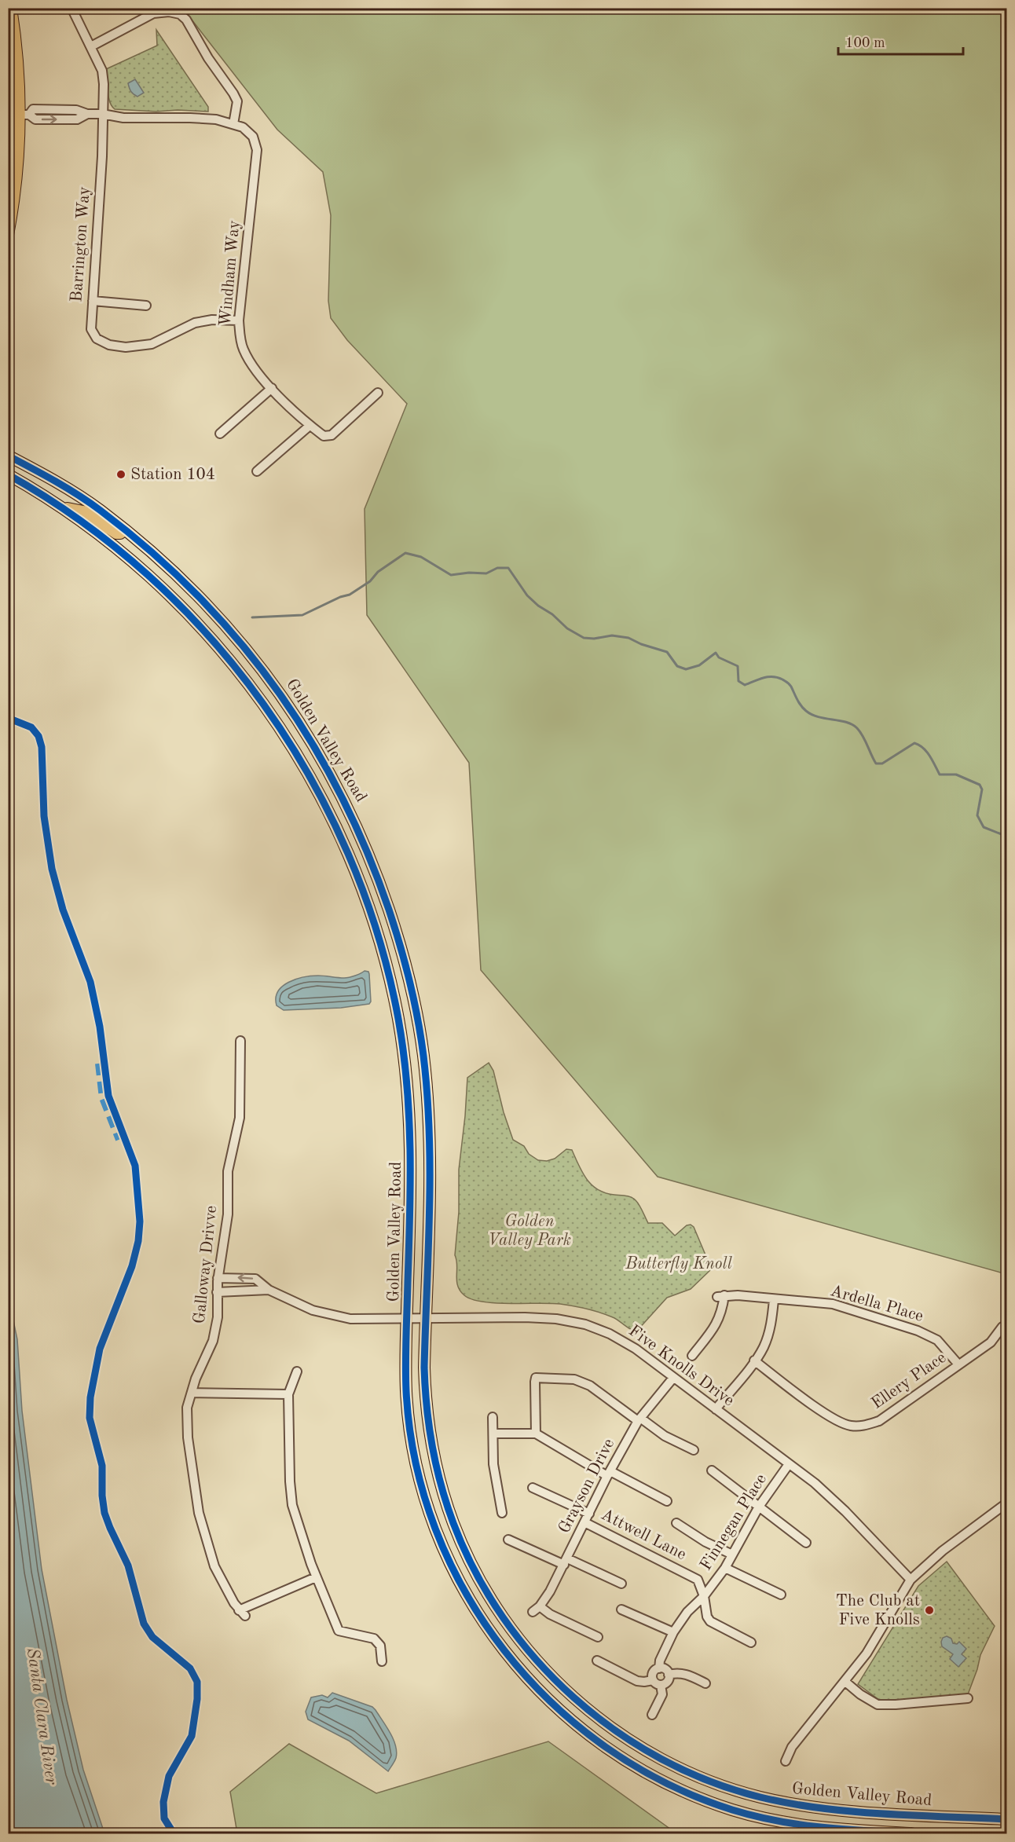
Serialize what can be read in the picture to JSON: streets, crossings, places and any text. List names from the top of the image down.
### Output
{
  "streets": {
    "main road": ["Golden Valley Road"],
    "street": [
      "Barrington Way",
      "Windham Way",
      "Galloway Drivve",
      "Ardella Place",
      "Five Knolls Drive",
      "Ellery Place",
      "Grayson Drive",
      "Finnegan Place",
      "Attwell Lane"
    ]
  },
  "crossings": [
    ["Barrington Way", "Windham Way"],
    ["Golden Valley Road", "Five Knolls Drive"],
    ["Galloway Drivve", "Five Knolls Drive"],
    ["Ardella Place", "Ellery Place"],
    ["Five Knolls Drive", "Grayson Drive"],
    ["Five Knolls Drive", "Finnegan Place"],
    ["Grayson Drive", "Attwell Lane"],
    ["Finnegan Place", "Attwell Lane"]
  ],
  "water": ["Santa Clara River"],
  "parks": ["Golden Valley Park", "Butterfly Knoll"],
  "places": ["Station 104", "The Club at Five Knolls"],
  "scale_bar": "100 m"
}
